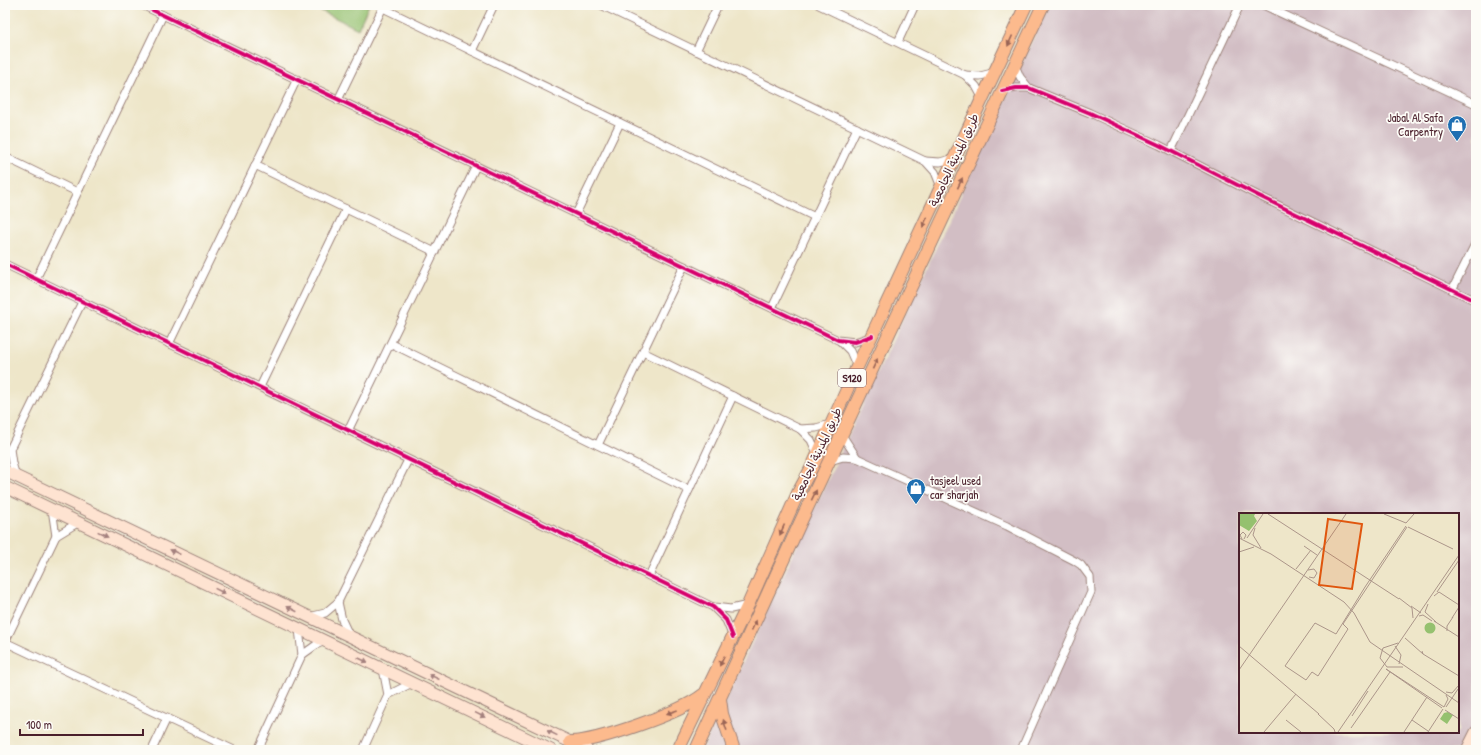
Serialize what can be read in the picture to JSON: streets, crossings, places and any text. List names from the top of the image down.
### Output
{
  "streets": {
    "main road": ["طريق المدينة الجامعية", "S120"]
  },
  "places": {
    "shop": ["Jabal Al Safa Carpentry", "tasjeel used car sharjah"]
  },
  "scale_bar": "100 m"
}
